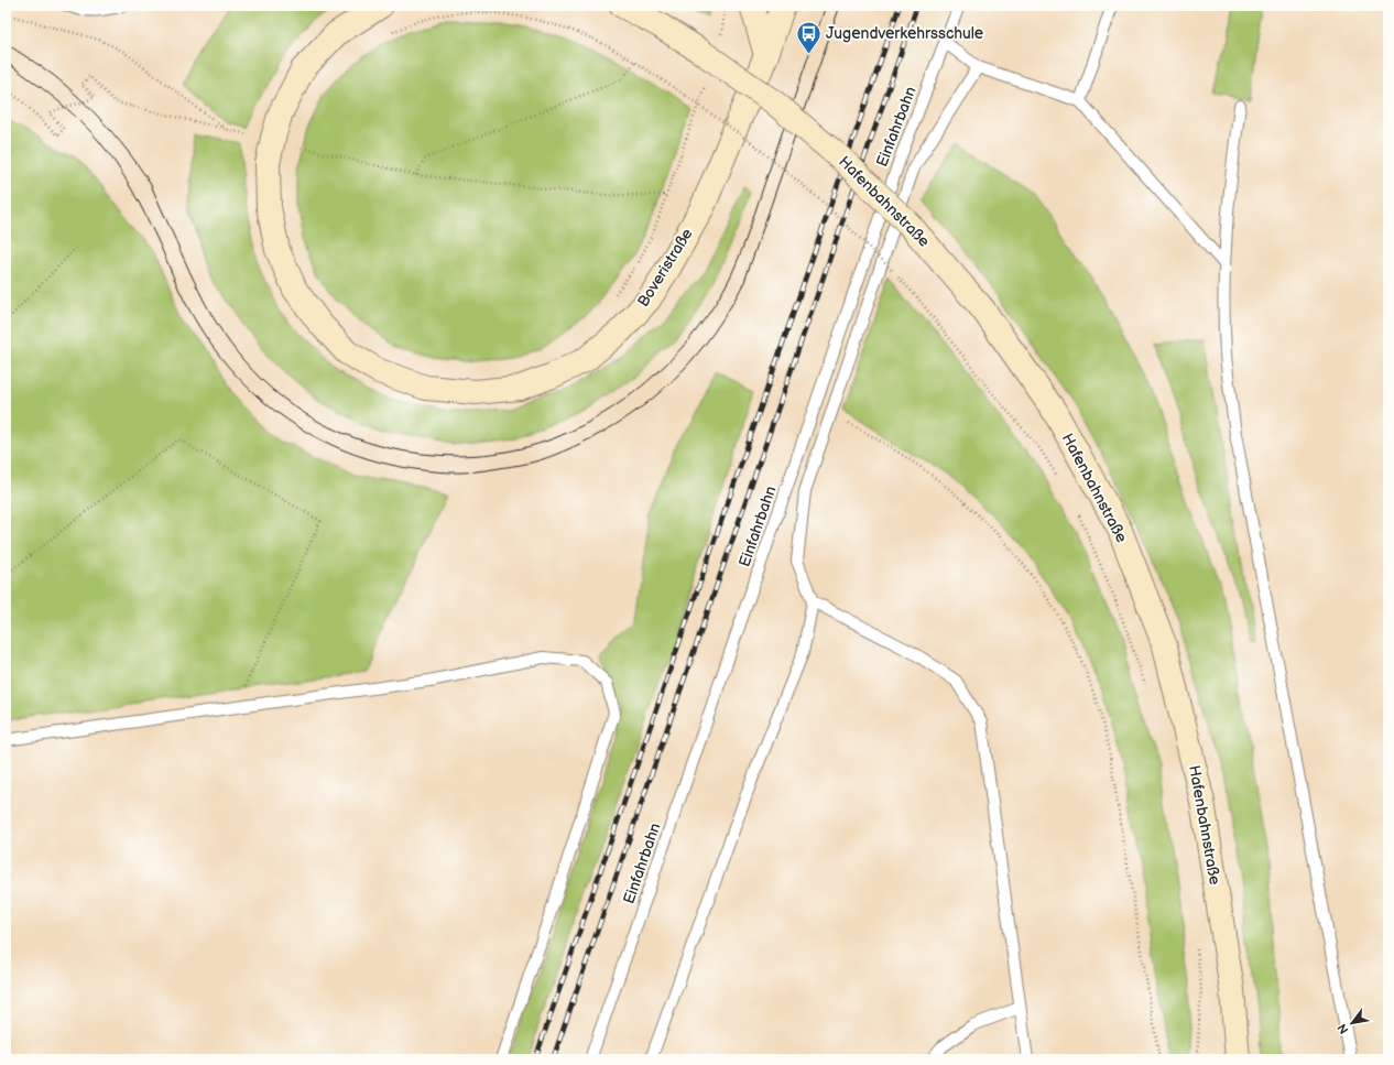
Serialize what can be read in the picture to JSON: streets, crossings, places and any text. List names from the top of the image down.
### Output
{
  "streets": {
    "main road": ["Hafenbahnstraße", "Boveristraße"],
    "lane": ["Einfahrbahn"]
  },
  "places": {
    "bus stop": ["Jugendverkehrsschule"]
  },
  "north": "bottom left"
}
